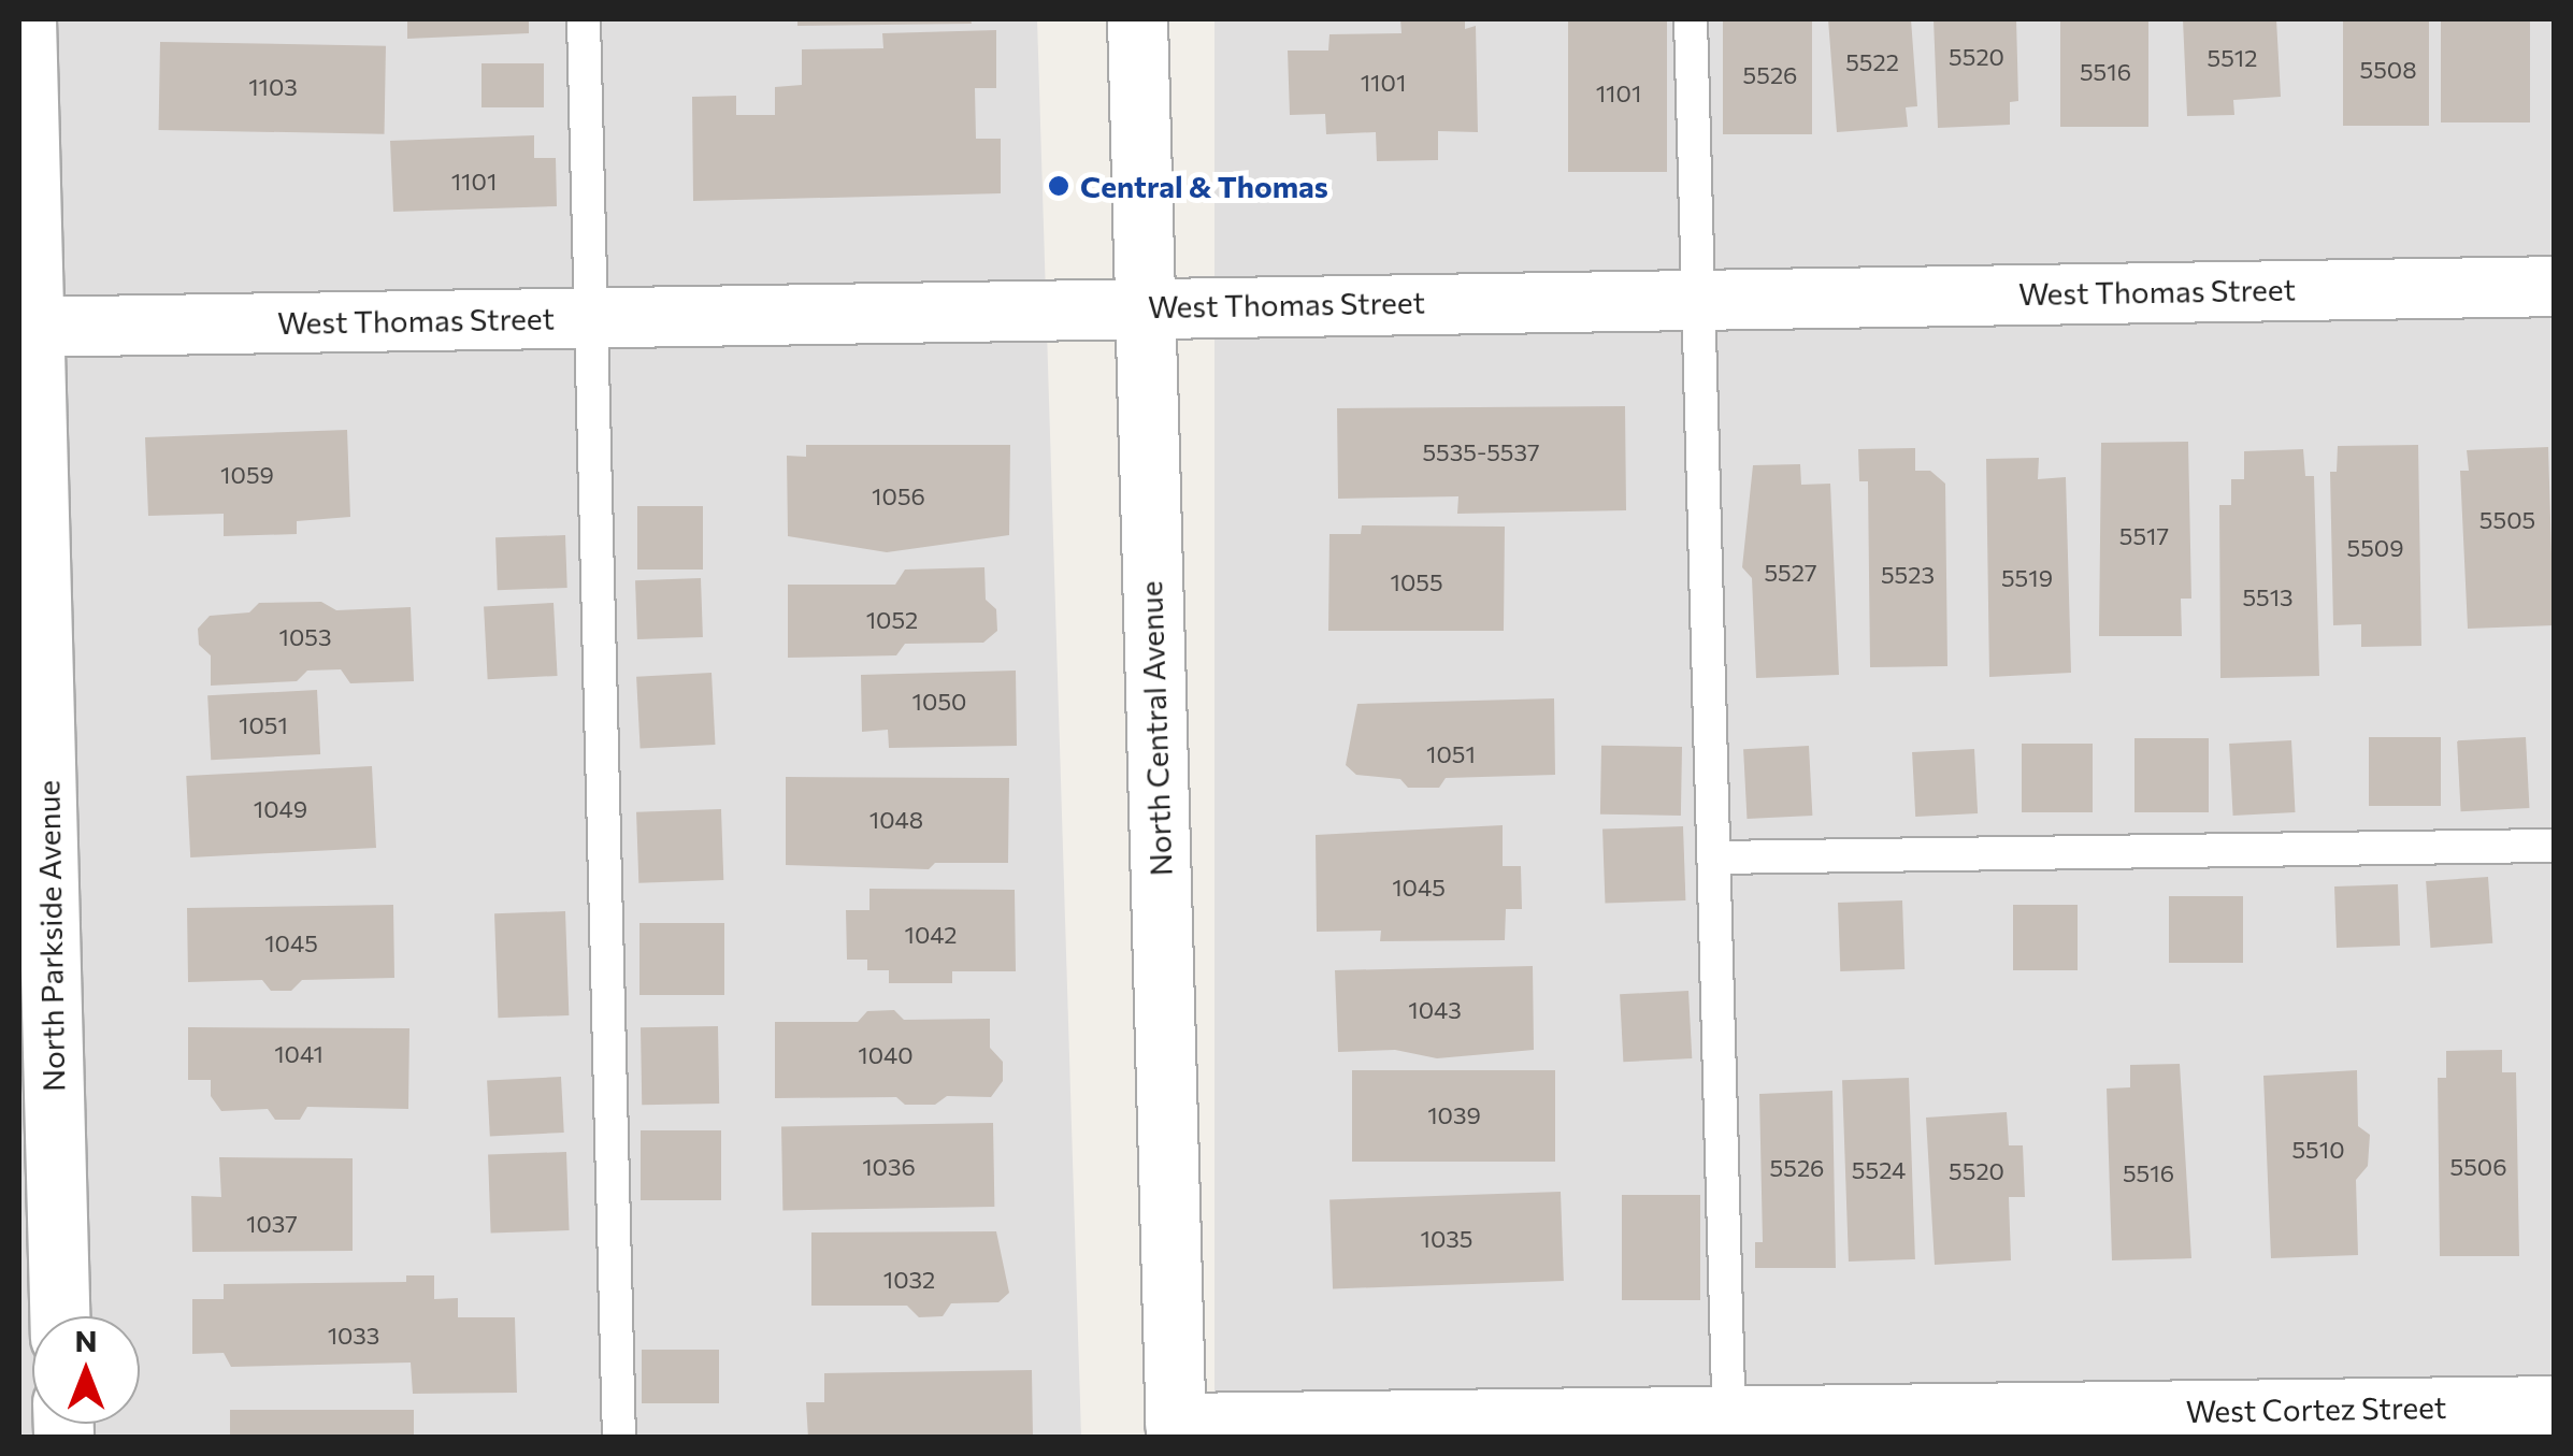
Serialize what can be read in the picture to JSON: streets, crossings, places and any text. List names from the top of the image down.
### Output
{
  "streets": {
    "street": [
      "West Thomas Street",
      "North Central Avenue",
      "North Parkside Avenue",
      "West Cortez Street"
    ]
  },
  "crossings": [
    ["West Thomas Street", "North Central Avenue"],
    ["West Thomas Street", "North Parkside Avenue"],
    ["North Central Avenue", "West Cortez Street"]
  ],
  "places": ["Central & Thomas"],
  "house_numbers": [
    "5520",
    "5512",
    "5522",
    "5508",
    "5516",
    "5526",
    "1101",
    "1103",
    "1101",
    "1101",
    "5535-5537",
    "1059",
    "1056",
    "5505",
    "5517",
    "5509",
    "5527",
    "5523",
    "5519",
    "1055",
    "5513",
    "1052",
    "1053",
    "1050",
    "1051",
    "1051",
    "1049",
    "1048",
    "1045",
    "1042",
    "1045",
    "1043",
    "1041",
    "1040",
    "1039",
    "5510",
    "1036",
    "5506",
    "5526",
    "5524",
    "5520",
    "5516",
    "1037",
    "1035",
    "1032",
    "1033"
  ],
  "north": "top"
}
